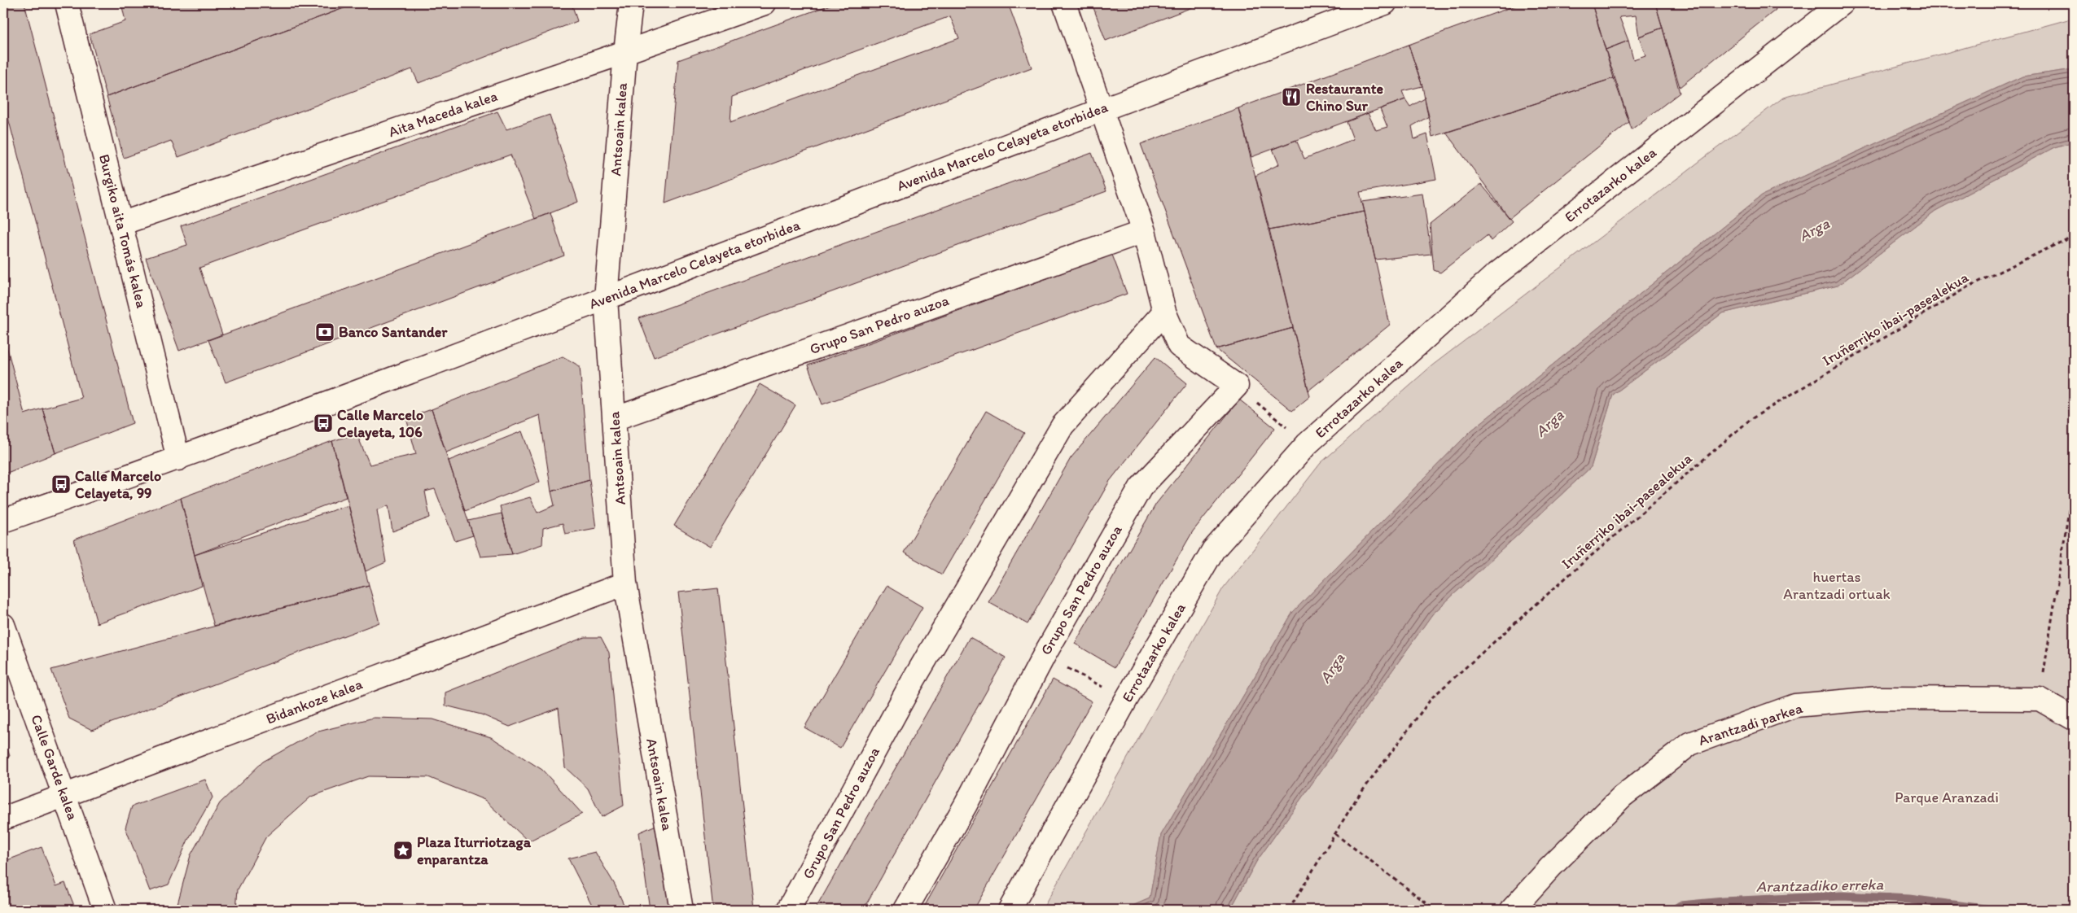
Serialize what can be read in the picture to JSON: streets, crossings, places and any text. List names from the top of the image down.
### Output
{
  "streets": {
    "street": [
      "Aita Maceda kalea",
      "Antsoain kalea",
      "Avenida Marcelo Celayeta etorbidea",
      "Errotazarko kalea",
      "Burgiko aita Tomás kalea",
      "Grupo San Pedro auzoa",
      "Bidankoze kalea",
      "Arantzadi parkea",
      "Calle Garde kalea"
    ],
    "path": ["Iruñerriko ibai-pasealekua"]
  },
  "crossings": [
    ["Aita Maceda kalea", "Antsoain kalea"],
    ["Aita Maceda kalea", "Burgiko aita Tomás kalea"],
    ["Antsoain kalea", "Avenida Marcelo Celayeta etorbidea"],
    ["Antsoain kalea", "Grupo San Pedro auzoa"],
    ["Antsoain kalea", "Bidankoze kalea"],
    ["Avenida Marcelo Celayeta etorbidea", "Burgiko aita Tomás kalea"],
    ["Bidankoze kalea", "Calle Garde kalea"]
  ],
  "water": ["Arga", "Arantzadiko erreka"],
  "parks": ["huertas Arantzadi ortuak", "Parque Aranzadi"],
  "places": {
    "restaurant": ["Restaurante Chino Sur"],
    "bank": ["Banco Santander"],
    "bus stop": ["Calle Marcelo Celayeta, 106", "Calle Marcelo Celayeta, 99"],
    "place": ["Plaza Iturriotzaga enparantza"]
  }
}
